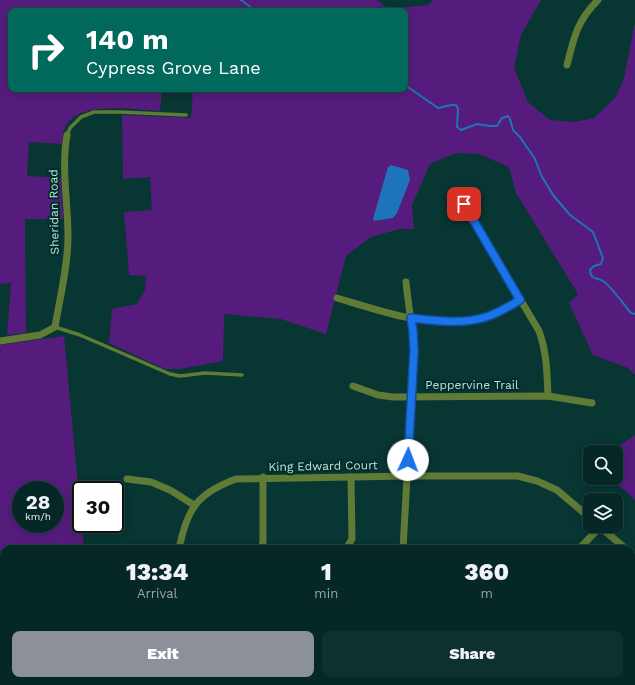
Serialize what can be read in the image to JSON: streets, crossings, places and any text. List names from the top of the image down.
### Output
{
  "streets": {
    "street": ["Sheridan Road", "Peppervine Trail", "King Edward Court"]
  },
  "page": {
    "turn": ["140 m", "Cypress Grove Lane"],
    "speed": "28 km/h",
    "limit": "30",
    "eta": [
      "13:34",
      "Arrival",
      "1",
      "min",
      "360",
      "m"
    ],
    "buttons": ["Exit", "Share"]
  }
}
